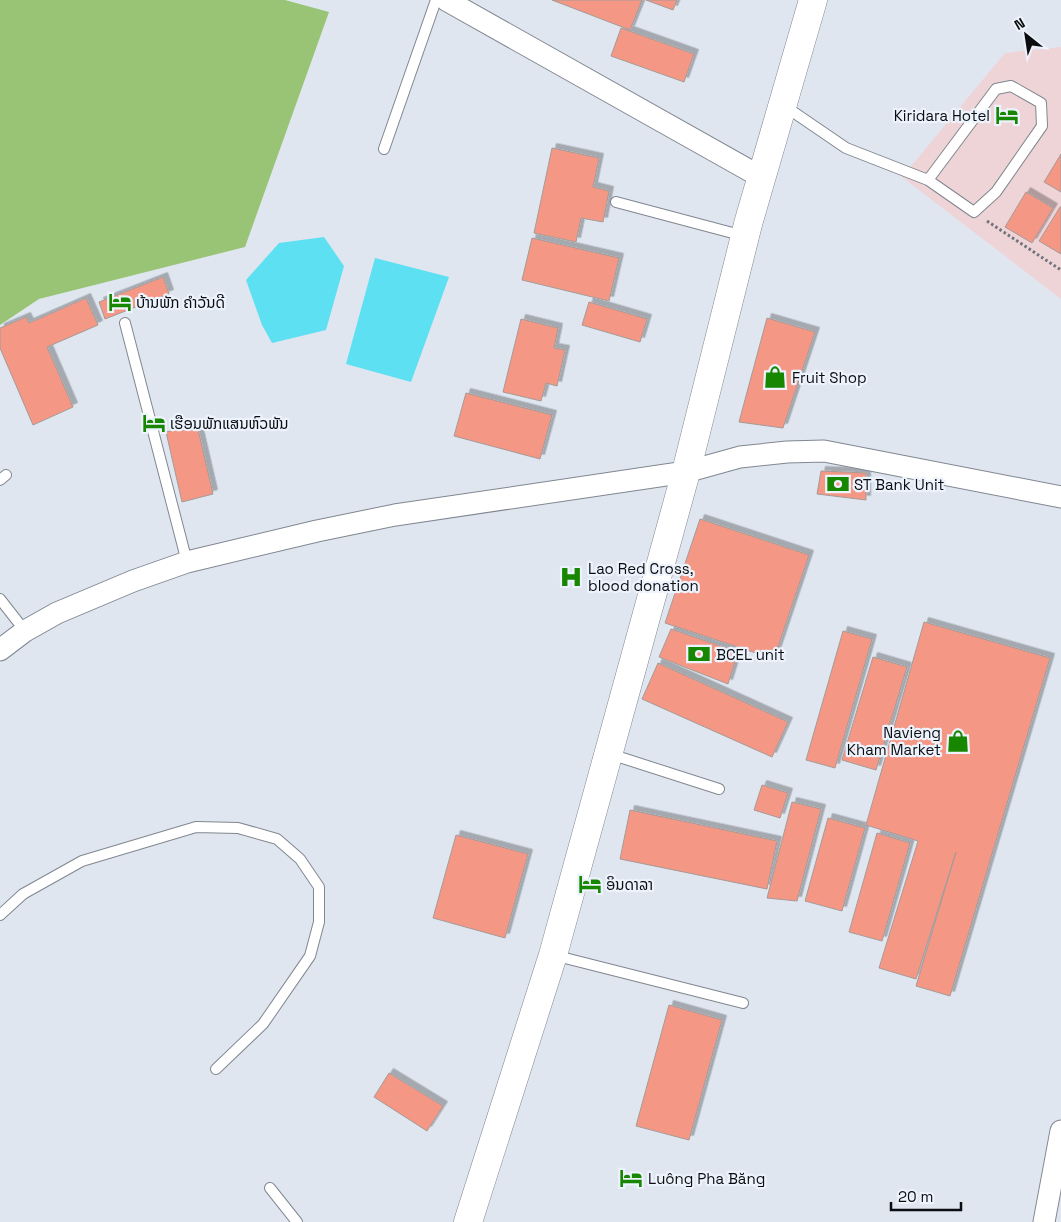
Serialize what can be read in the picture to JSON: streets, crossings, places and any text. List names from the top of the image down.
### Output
{
  "places": {
    "hotel": [
      "Kiridara Hotel",
      "ບ້ານພັກ ຄໍາວັນດີ",
      "ເຮືອນພັກແສນຫົວພັນ",
      "ອິນດາລາ",
      "Luông Pha Băng"
    ],
    "shop": ["Fruit Shop", "Navieng Kham Market"],
    "bank": ["ST Bank Unit", "BCEL unit"],
    "hospital": ["Lao Red Cross, blood donation"]
  },
  "scale_bar": "20 m",
  "north": "top left"
}
